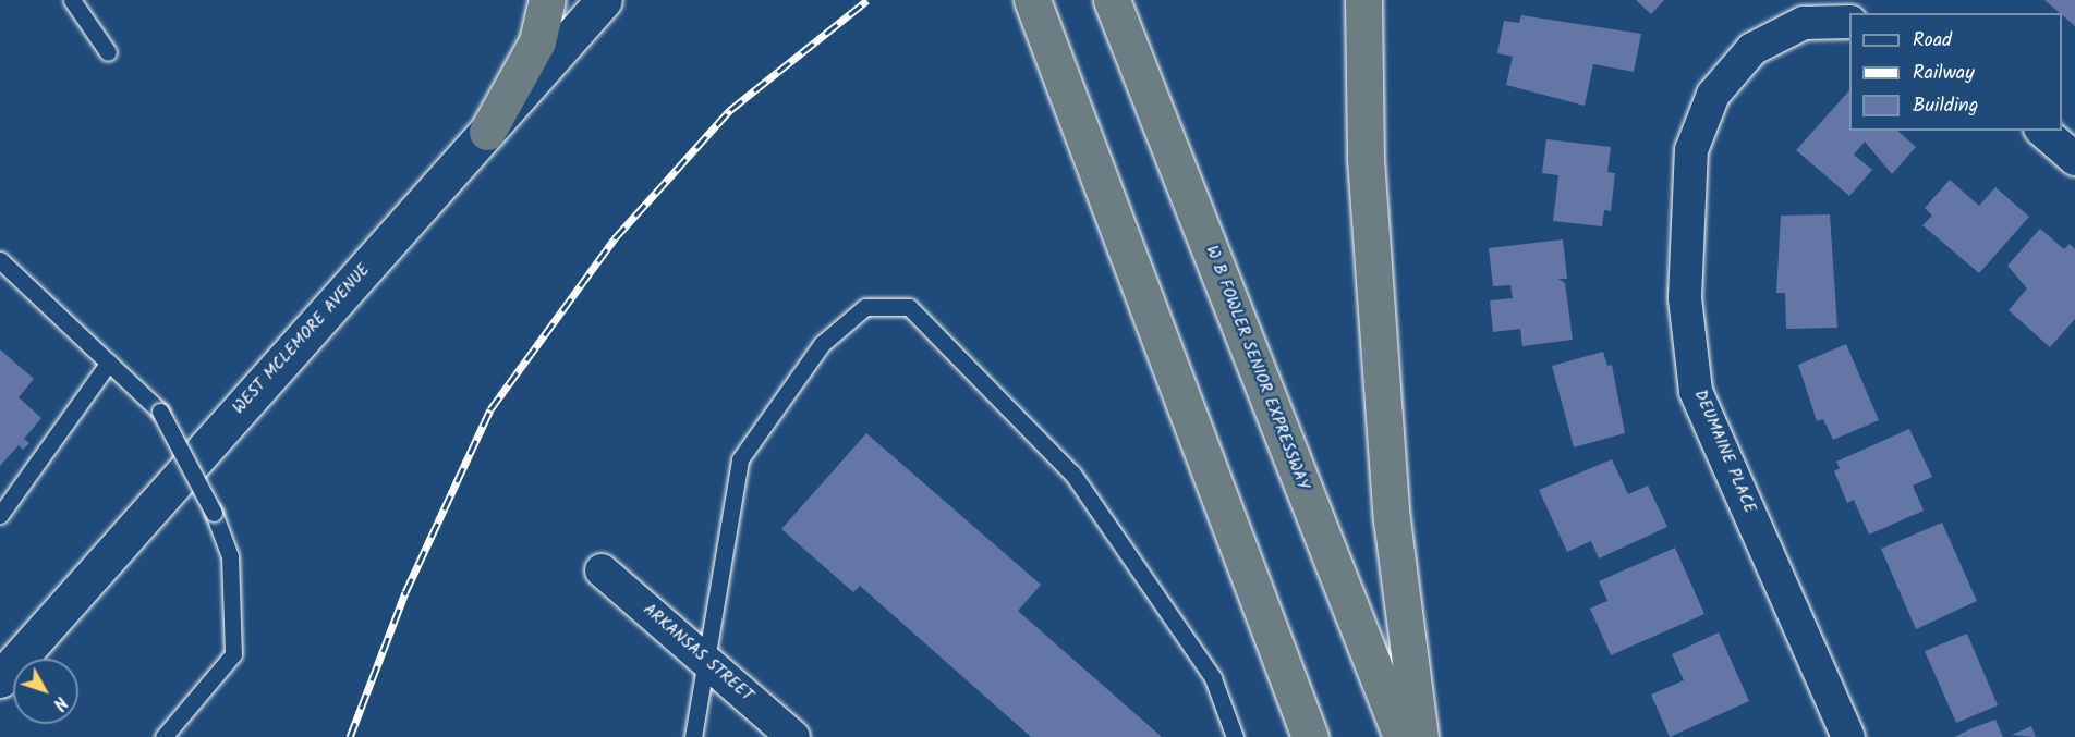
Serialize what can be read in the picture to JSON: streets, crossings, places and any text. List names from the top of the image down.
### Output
{
  "streets": {
    "highway": ["W B FOWLER SENIOR EXPRESSWAY"],
    "main road": ["WEST MCLEMORE AVENUE"],
    "street": ["DEUMAINE PLACE", "ARKANSAS STREET"]
  },
  "legend": ["Road", "Railway", "Building"],
  "north": "bottom right"
}
